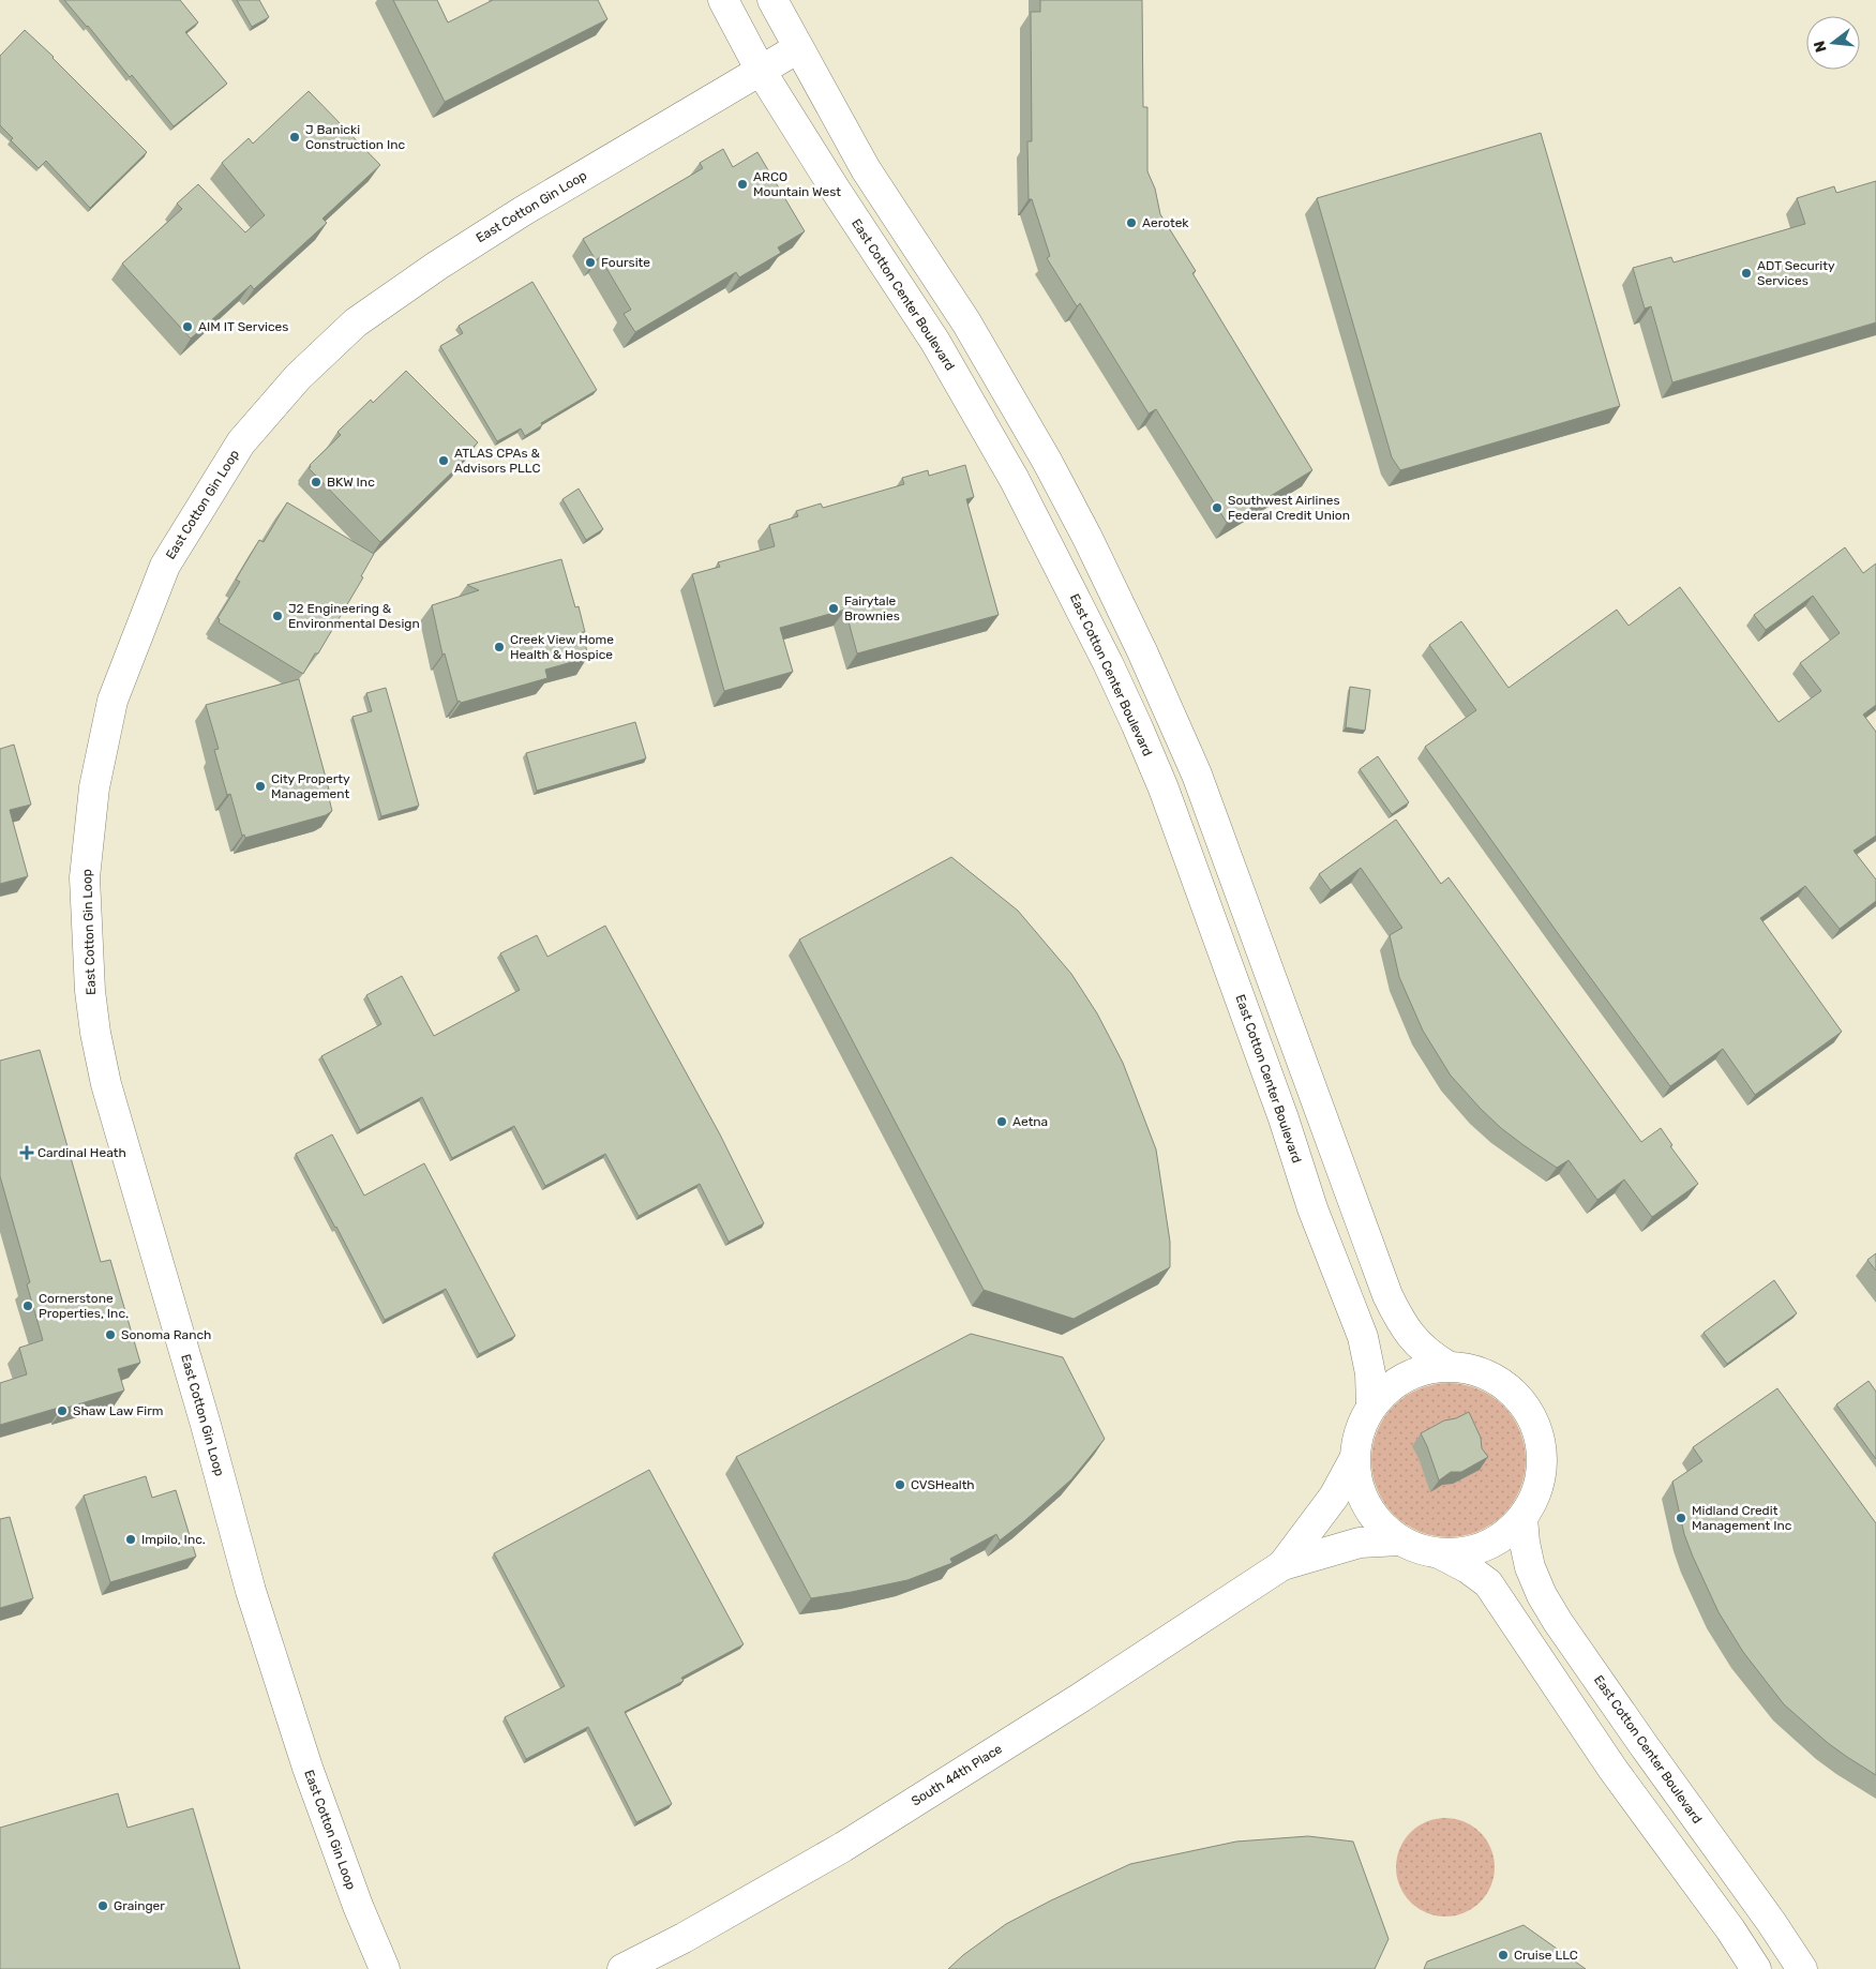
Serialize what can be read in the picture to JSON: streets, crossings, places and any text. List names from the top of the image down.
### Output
{
  "streets": {
    "street": ["East Cotton Gin Loop", "East Cotton Center Boulevard", "South 44th Place"]
  },
  "crossings": [
    ["East Cotton Gin Loop", "East Cotton Center Boulevard"],
    ["East Cotton Center Boulevard", "South 44th Place"]
  ],
  "places": {
    "other": [
      "J Banicki Construction Inc",
      "ARCO Mountain West",
      "Aerotek",
      "Foursite",
      "ADT Security Services",
      "AIM IT Services",
      "ATLAS CPAs & Advisors PLLC",
      "BKW Inc",
      "Southwest Airlines Federal Credit Union",
      "Fairytale Brownies",
      "J2 Engineering & Environmental Design",
      "Creek View Home Health & Hospice",
      "City Property Management",
      "Aetna",
      "Cornerstone Properties, Inc.",
      "Sonoma Ranch",
      "Shaw Law Firm",
      "CVSHealth",
      "Midland Credit Management Inc",
      "Impilo, Inc.",
      "Grainger",
      "Cruise LLC"
    ],
    "health": ["Cardinal Heath"]
  },
  "north": "left"
}
